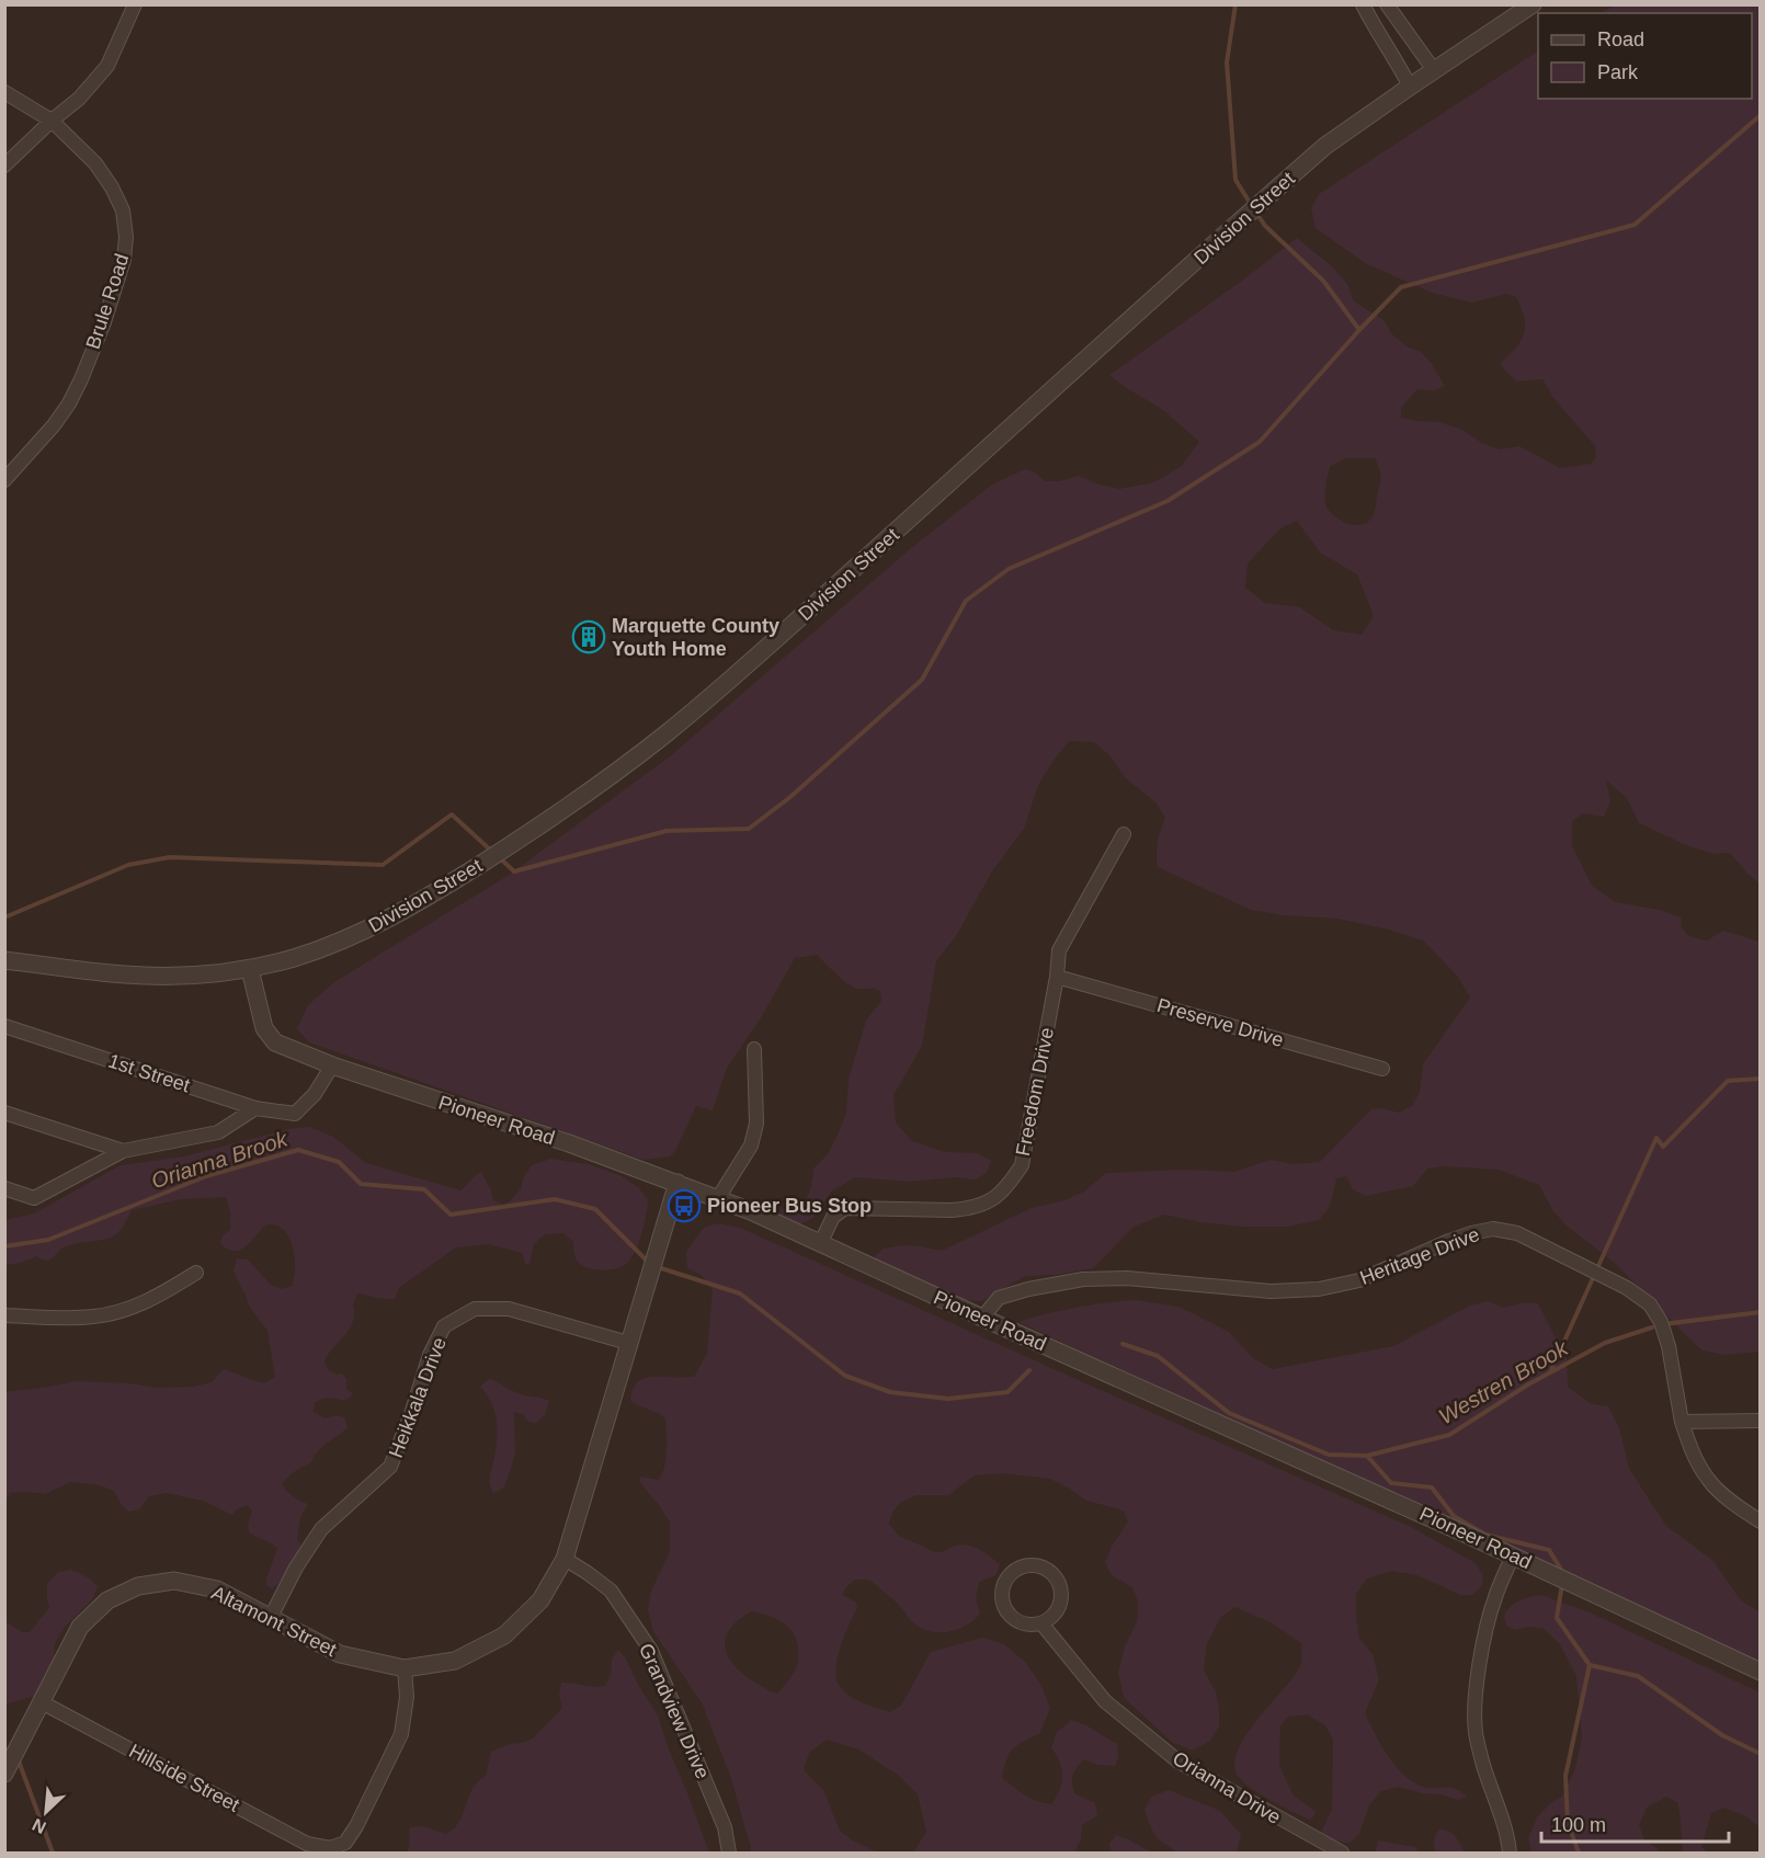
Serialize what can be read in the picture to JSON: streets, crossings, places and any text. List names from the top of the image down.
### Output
{
  "streets": {
    "street": [
      "Division Street",
      "Brule Road",
      "Preserve Drive",
      "1st Street",
      "Freedom Drive",
      "Pioneer Road",
      "Heritage Drive",
      "Heikkala Drive",
      "Altamont Street",
      "Grandview Drive",
      "Hillside Street",
      "Orianna Drive"
    ]
  },
  "crossings": [
    ["Division Street", "Pioneer Road"],
    ["Preserve Drive", "Freedom Drive"],
    ["1st Street", "Pioneer Road"],
    ["Freedom Drive", "Pioneer Road"],
    ["Pioneer Road", "Heritage Drive"],
    ["Pioneer Road", "Altamont Street"],
    ["Heikkala Drive", "Altamont Street"],
    ["Altamont Street", "Grandview Drive"],
    ["Altamont Street", "Hillside Street"]
  ],
  "water": ["Orianna Brook", "Westren Brook"],
  "places": {
    "building": ["Marquette County Youth Home"],
    "bus stop": ["Pioneer Bus Stop"]
  },
  "legend": ["Road", "Park"],
  "scale_bar": "100 m",
  "north": "bottom left"
}
